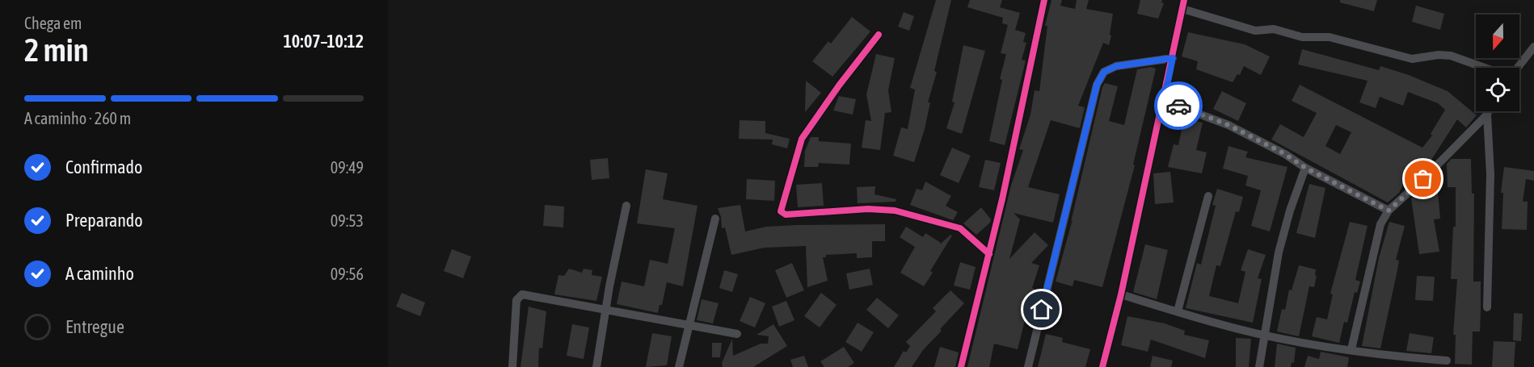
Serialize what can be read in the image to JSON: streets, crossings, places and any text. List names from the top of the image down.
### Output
{
  "north": "bottom",
  "page": {
    "heading": ["2 min", "Chega em", "10:07–10:12"],
    "bar": "A caminho · 260 m",
    "list": [
      ["Confirmado", "09:49"],
      ["Preparando", "09:53"],
      ["A caminho", "09:56"],
      "Entregue"
    ]
  }
}
